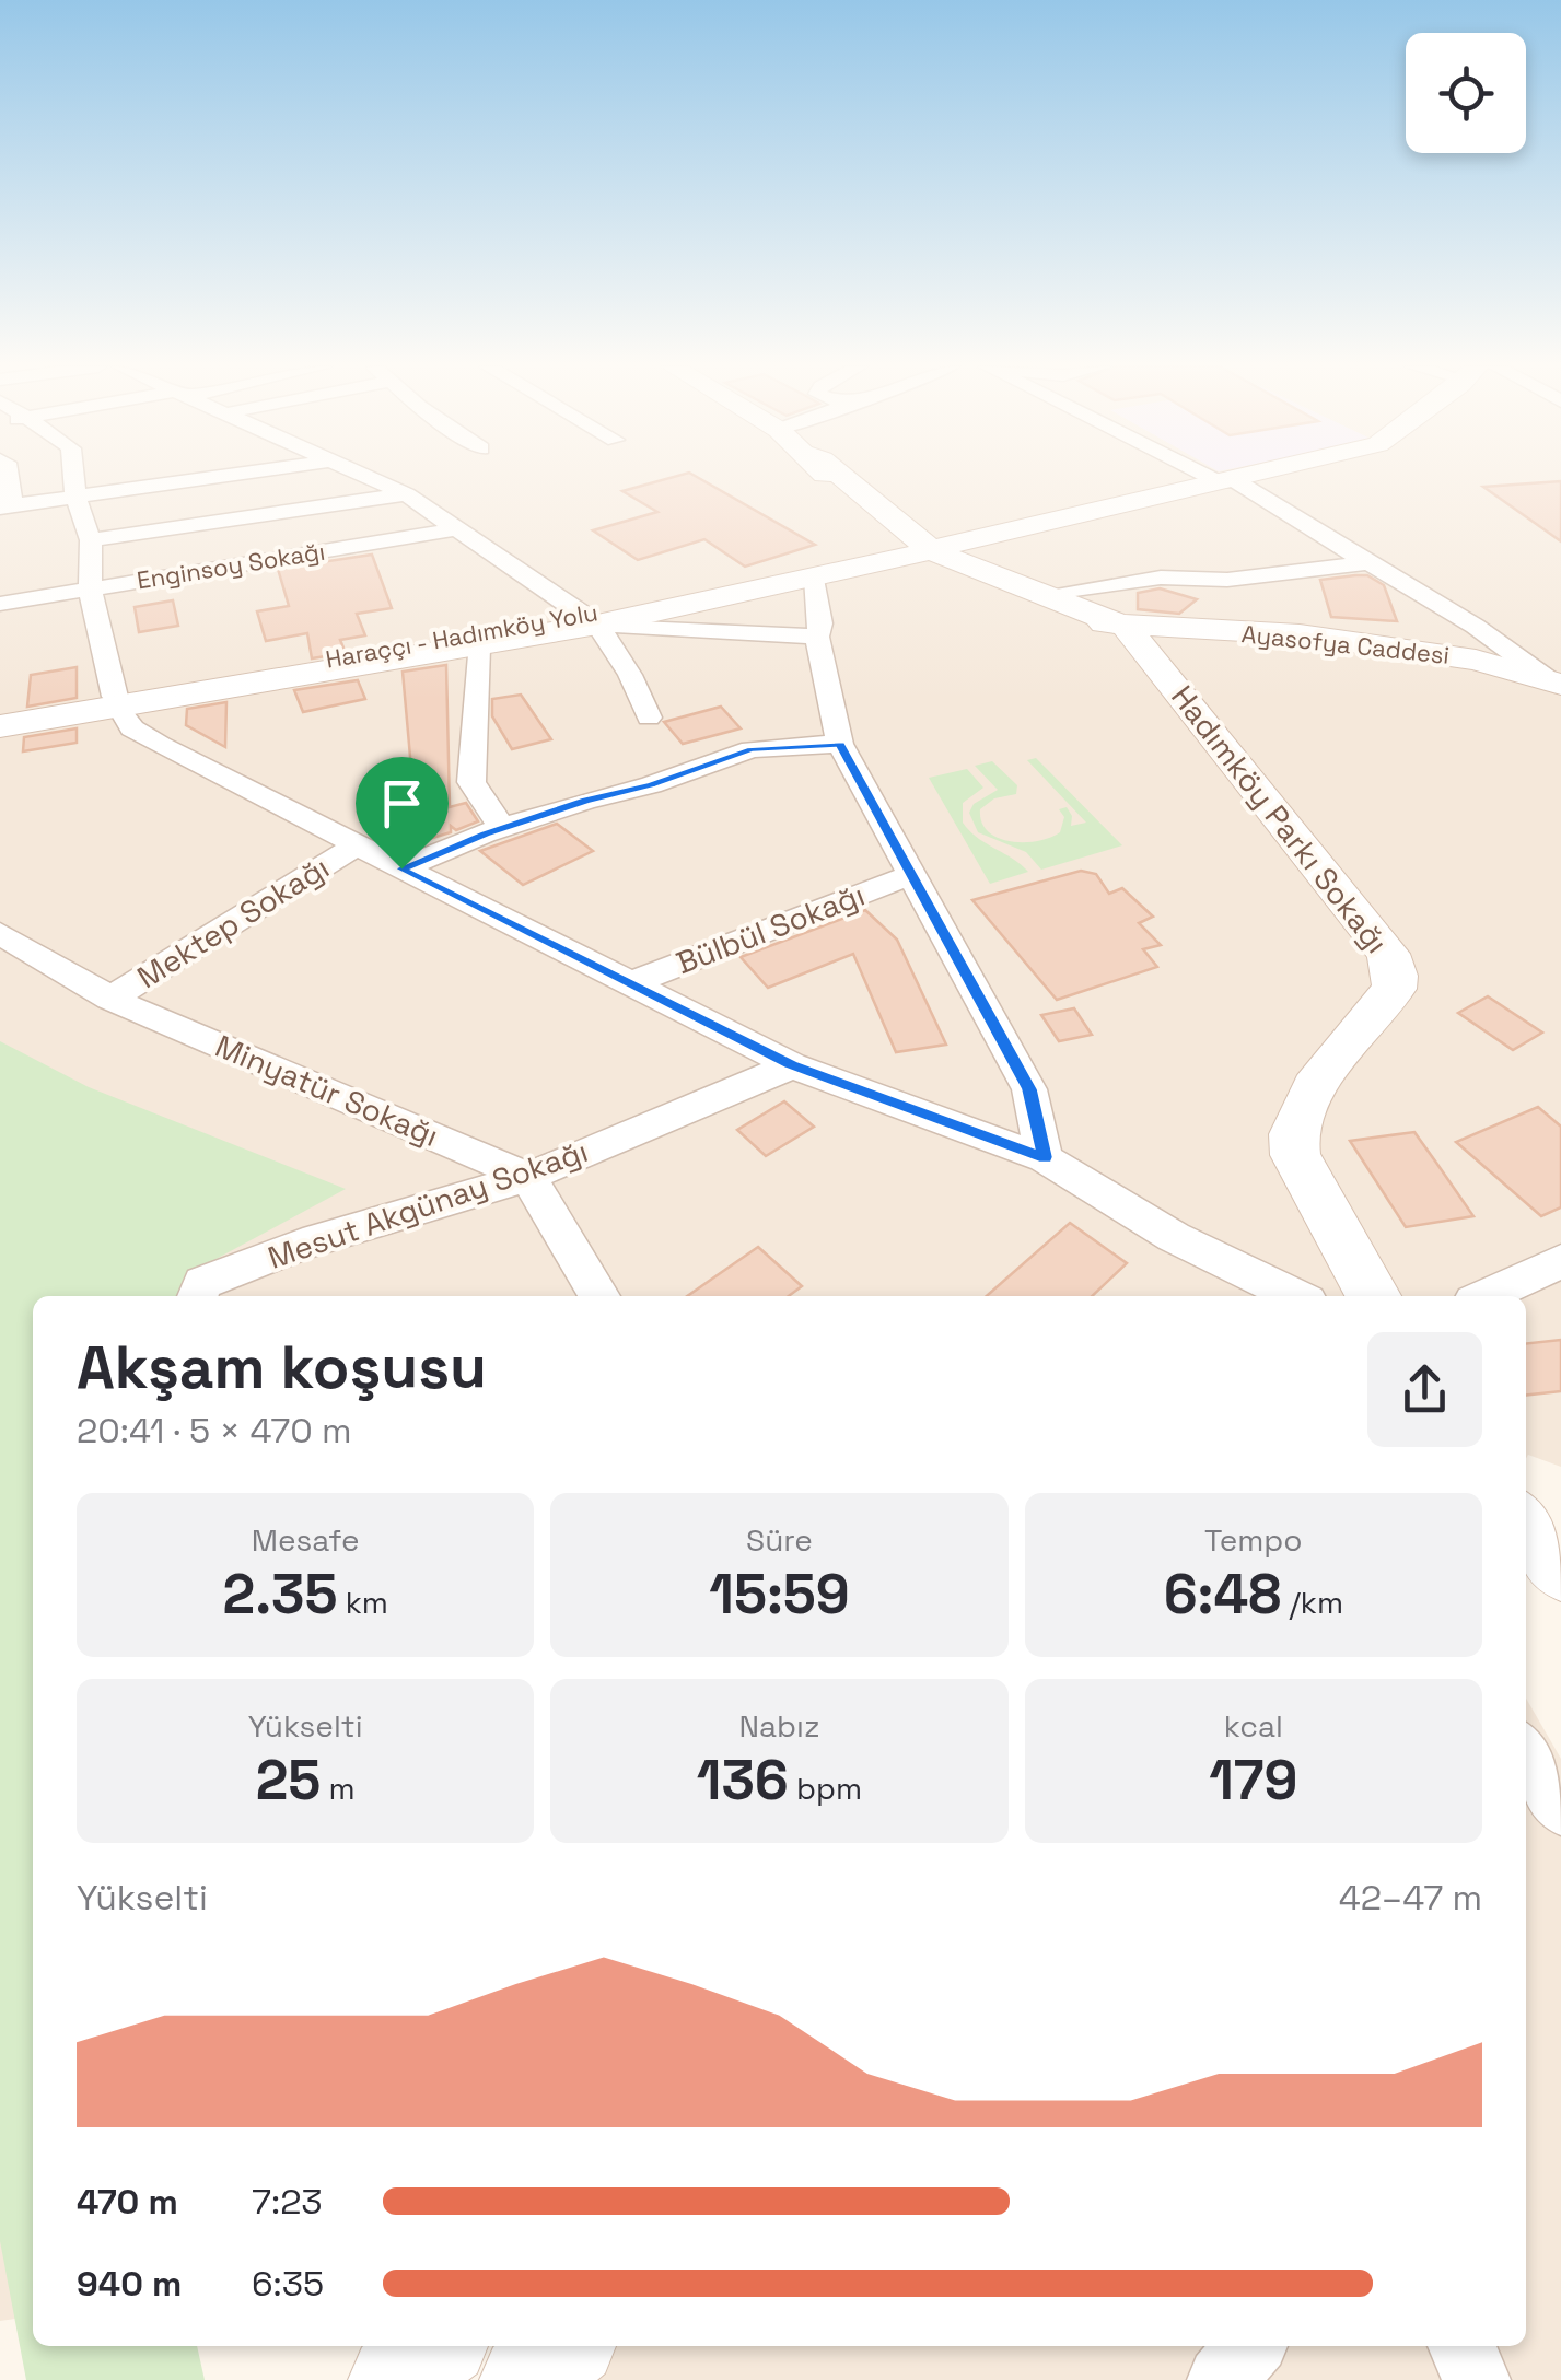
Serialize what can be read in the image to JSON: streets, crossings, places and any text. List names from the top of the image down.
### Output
{
  "streets": {
    "main road": ["Haraççı - Hadımköy Yolu", "Ayasofya Caddesi", "Hadımköy Parkı Sokağı"],
    "street": [
      "Enginsoy Sokağı",
      "Mektep Sokağı",
      "Bülbül Sokağı",
      "Minyatür Sokağı",
      "Mesut Akgünay Sokağı"
    ]
  },
  "crossings": [
    ["Ayasofya Caddesi", "Hadımköy Parkı Sokağı"],
    ["Mektep Sokağı", "Minyatür Sokağı"],
    ["Minyatür Sokağı", "Mesut Akgünay Sokağı"]
  ],
  "page": {
    "heading": ["Akşam koşusu", "20:41 · 5 × 470 m"],
    "stats": [
      ["Mesafe", "2.35 km"],
      ["Süre", "15:59"],
      ["Tempo", "6:48 /km"],
      ["Yükselti", "25 m"],
      ["Nabız", "136 bpm"],
      ["kcal", "179"]
    ],
    "chart": ["Yükselti", "42–47 m"],
    "list": [
      {
        "name": "470 m",
        "note": "7:23"
      },
      {
        "name": "940 m",
        "note": "6:35"
      }
    ]
  }
}
